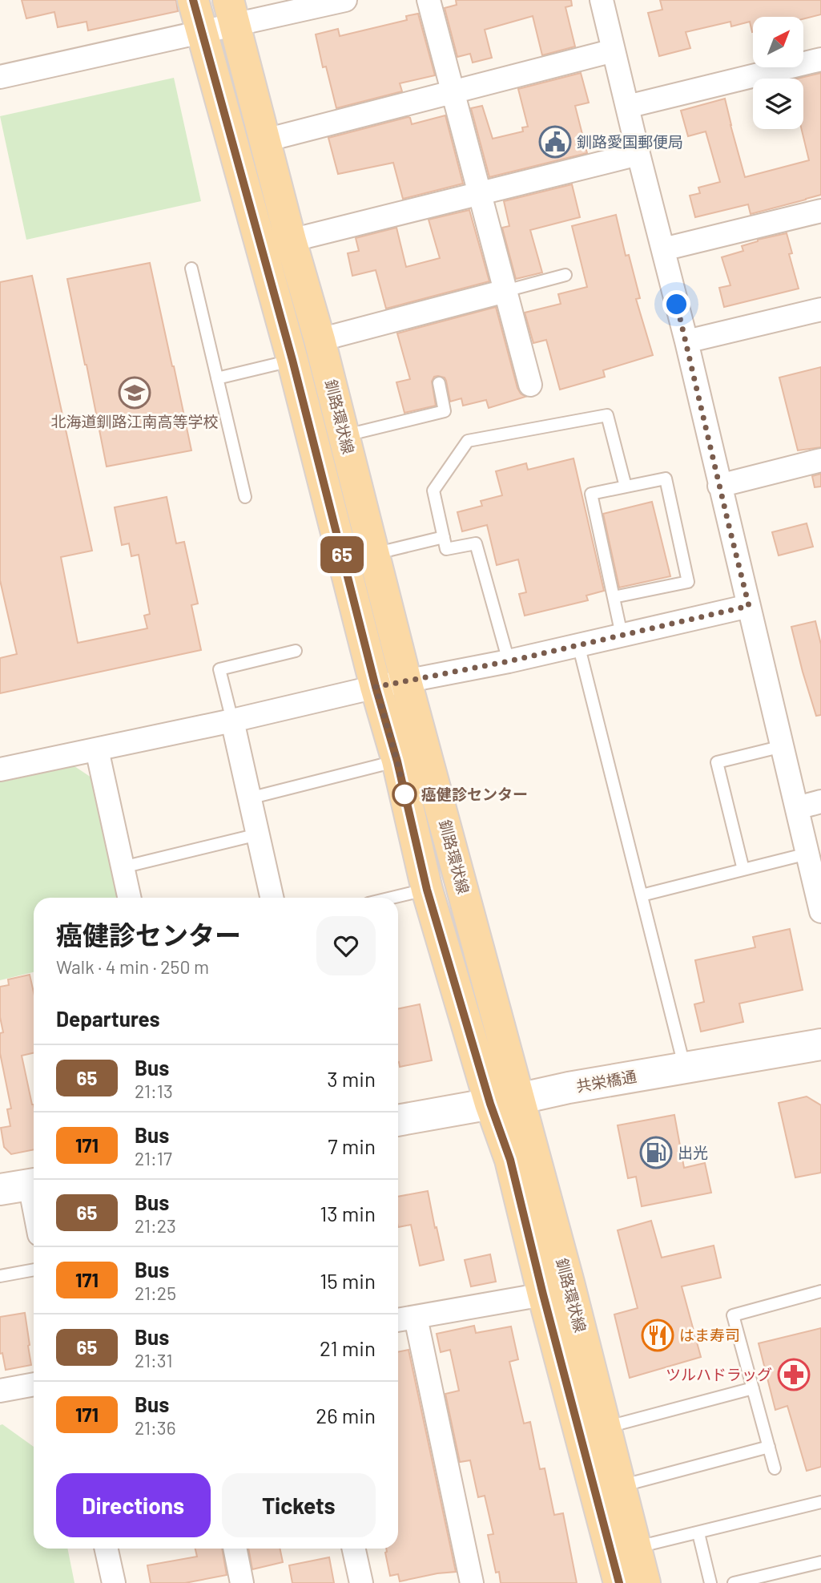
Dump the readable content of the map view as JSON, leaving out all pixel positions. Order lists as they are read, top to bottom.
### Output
{
  "streets": {
    "main road": ["釧路環状線"],
    "street": ["共栄橋通"]
  },
  "crossings": [
    ["釧路環状線", "共栄橋通"]
  ],
  "places": {
    "public building": ["釧路愛国郵便局"],
    "school or university": ["北海道釧路江南高等学校"],
    "other": ["癌健診センター"],
    "fuel station": ["出光"],
    "restaurant": ["はま寿司"],
    "pharmacy": ["ツルハドラッグ"]
  },
  "lines": ["bus line 65"],
  "north": "top right",
  "page": {
    "on_map": "65",
    "heading": [
      ["癌健診センター", "Walk · 4 min · 250 m"],
      "Departures"
    ],
    "list": [
      {
        "mark": "65",
        "name": "Bus",
        "note": "21:13",
        "value": "3 min"
      },
      {
        "mark": "171",
        "name": "Bus",
        "note": "21:17",
        "value": "7 min"
      },
      {
        "mark": "65",
        "name": "Bus",
        "note": "21:23",
        "value": "13 min"
      },
      {
        "mark": "171",
        "name": "Bus",
        "note": "21:25",
        "value": "15 min"
      },
      {
        "mark": "65",
        "name": "Bus",
        "note": "21:31",
        "value": "21 min"
      },
      {
        "mark": "171",
        "name": "Bus",
        "note": "21:36",
        "value": "26 min"
      }
    ],
    "buttons": ["Directions", "Tickets"]
  }
}
